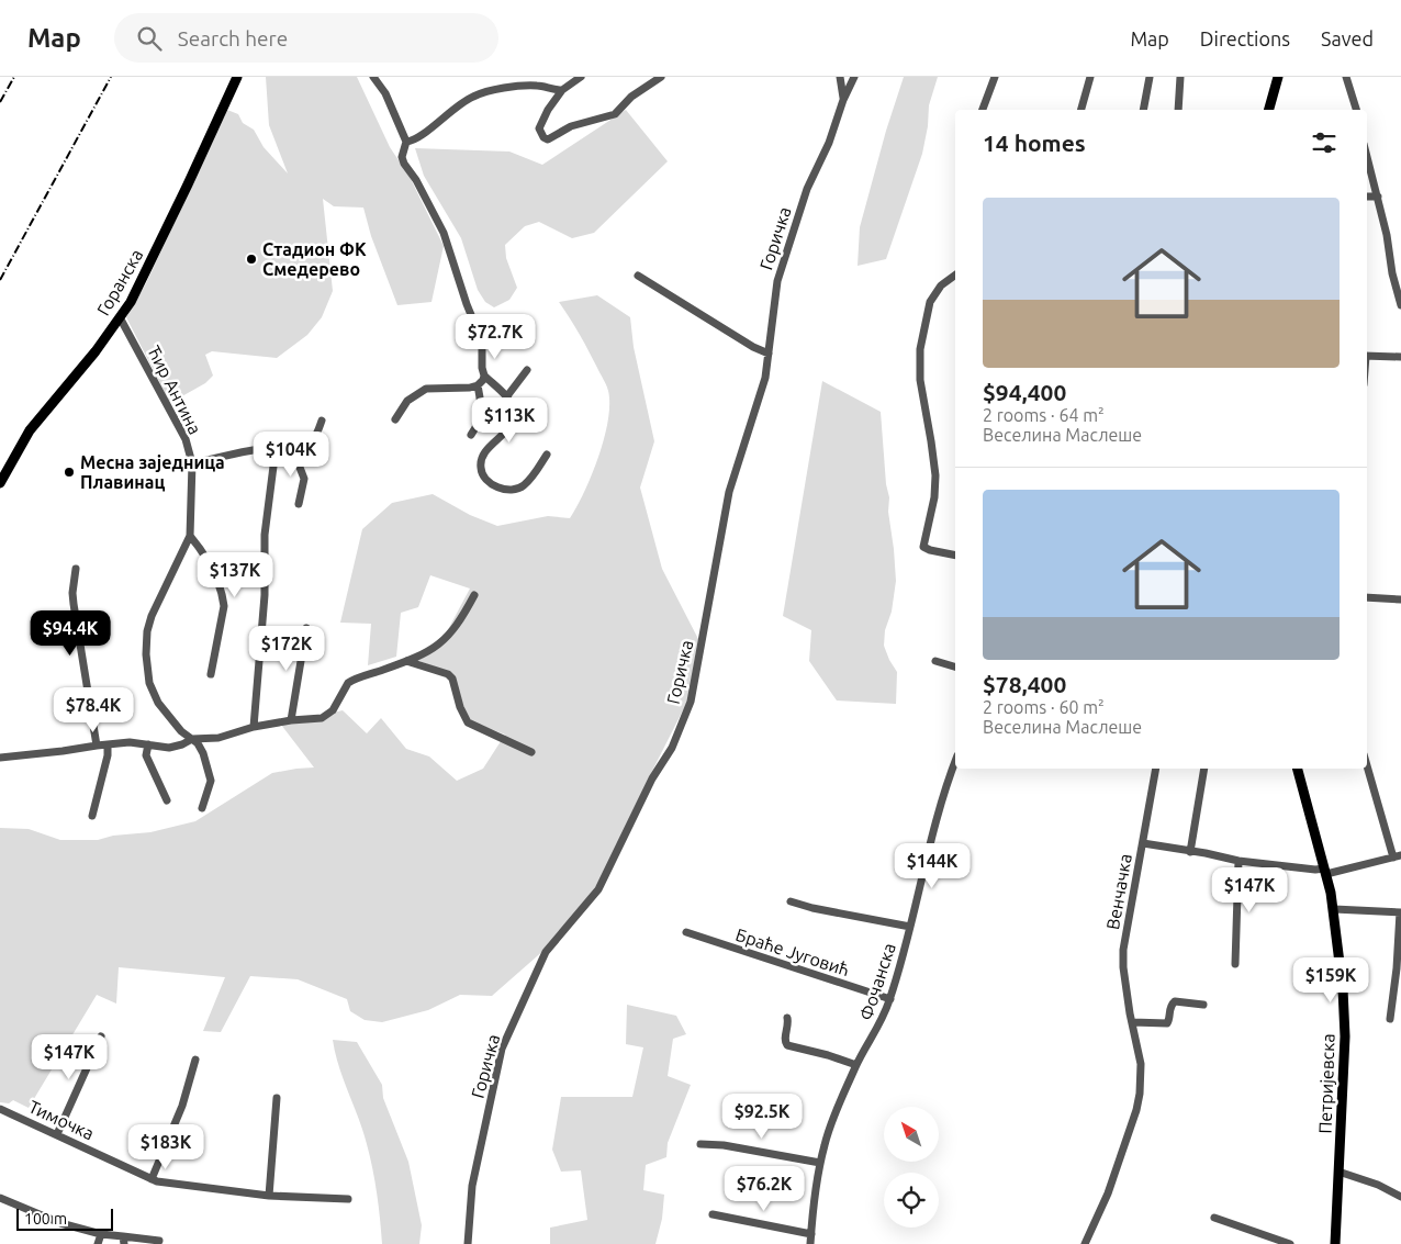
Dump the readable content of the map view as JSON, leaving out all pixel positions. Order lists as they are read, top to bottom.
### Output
{
  "streets": {
    "main road": ["Горанска", "Петријевска"],
    "street": [
      "Горичка",
      "Ћир Антина",
      "Венчачка",
      "Браће Југовић",
      "Фочанска",
      "Тимочка"
    ]
  },
  "crossings": [
    ["Горанска", "Ћир Антина"],
    ["Браће Југовић", "Фочанска"]
  ],
  "places": ["Стадион ФК Смедерево", "Месна заједница Плавинац"],
  "scale_bar": "100 m",
  "north": "top left",
  "page": {
    "header": "Map",
    "search": "Search here",
    "nav": ["Map", "Directions", "Saved"],
    "heading": "14 homes",
    "list": [
      {
        "name": "$94,400",
        "note": "2 rooms · 64 m² · Веселина Маслеше"
      },
      {
        "name": "$78,400",
        "note": "2 rooms · 60 m² · Веселина Маслеше"
      }
    ],
    "price": [
      "$72.7K",
      "$113K",
      "$104K",
      "$137K",
      "$94.4K",
      "$172K",
      "$78.4K",
      "$144K",
      "$147K",
      "$159K",
      "$147K",
      "$92.5K",
      "$183K",
      "$76.2K"
    ],
    "scale": "100 m"
  }
}
